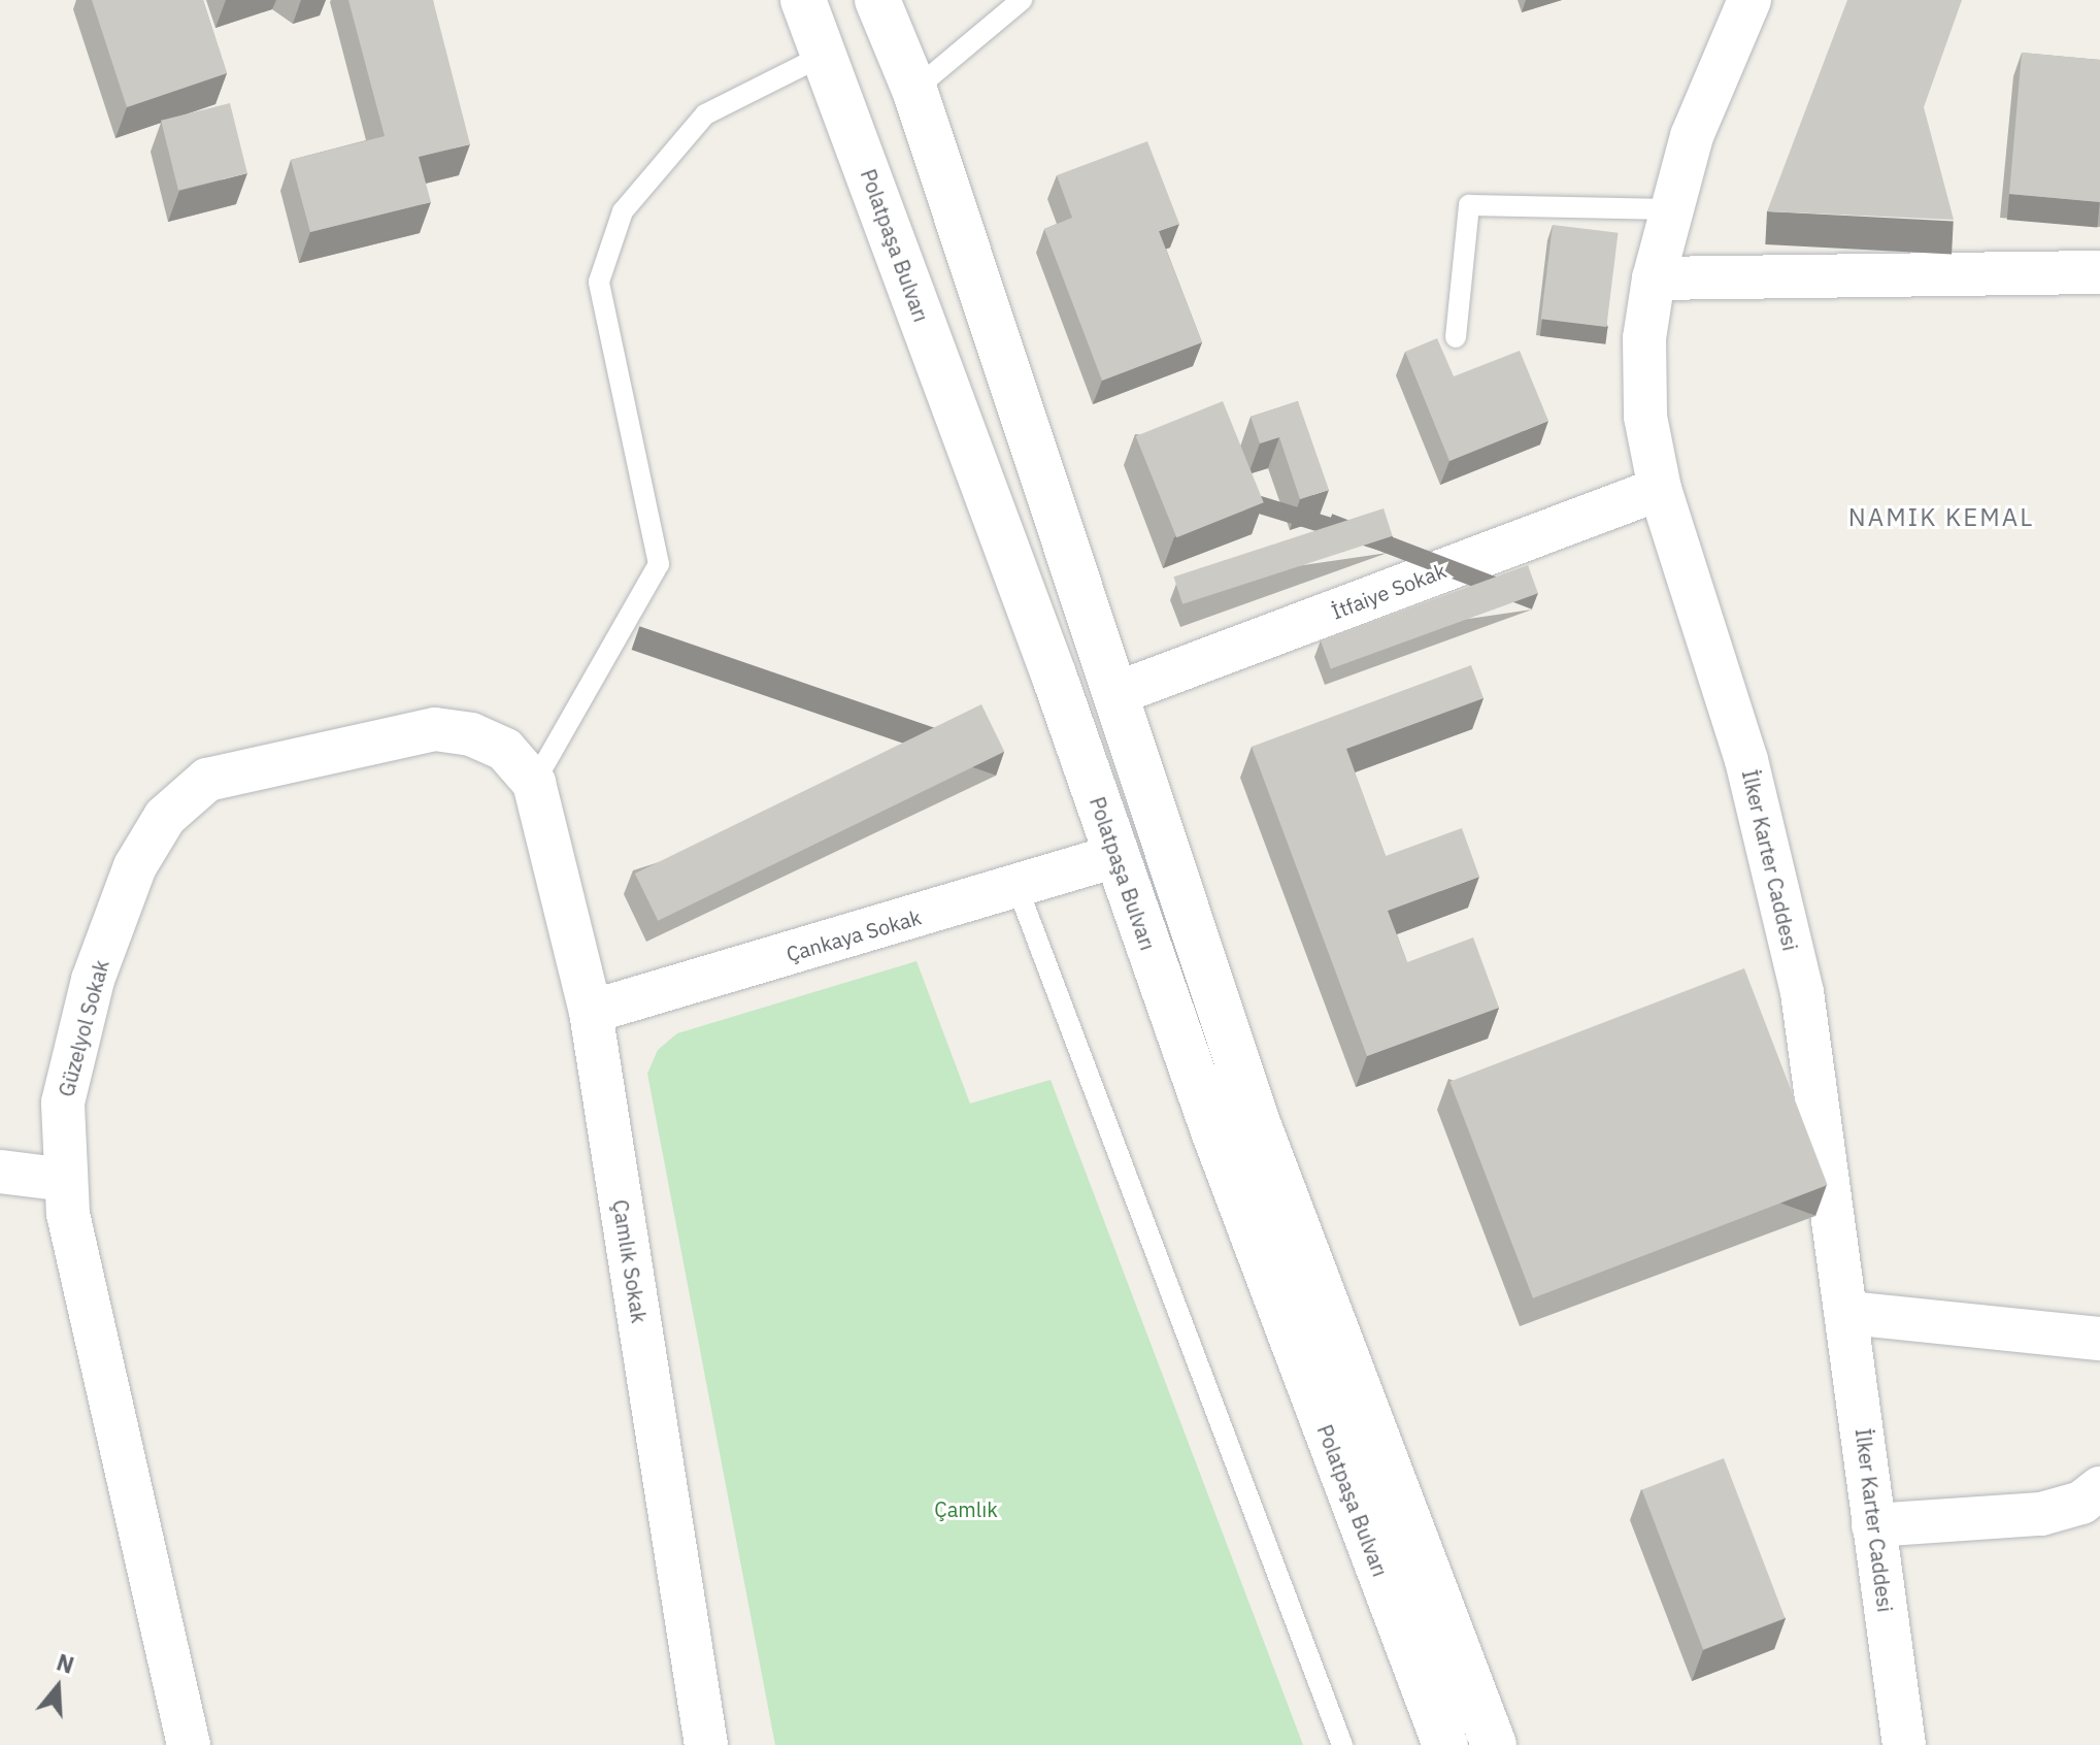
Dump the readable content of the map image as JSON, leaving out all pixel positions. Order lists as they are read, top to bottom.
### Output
{
  "streets": {
    "main road": ["Polatpaşa Bulvarı"],
    "street": [
      "İtfaiye Sokak",
      "İlker Karter Caddesi",
      "Çankaya Sokak",
      "Güzelyol Sokak",
      "Çamlık Sokak"
    ]
  },
  "crossings": [
    ["Polatpaşa Bulvarı", "Çankaya Sokak"],
    ["İtfaiye Sokak", "İlker Karter Caddesi"],
    ["Çankaya Sokak", "Çamlık Sokak"],
    ["Güzelyol Sokak", "Çamlık Sokak"]
  ],
  "districts": ["NAMIK KEMAL"],
  "parks": ["Çamlık"],
  "north": "top"
}
